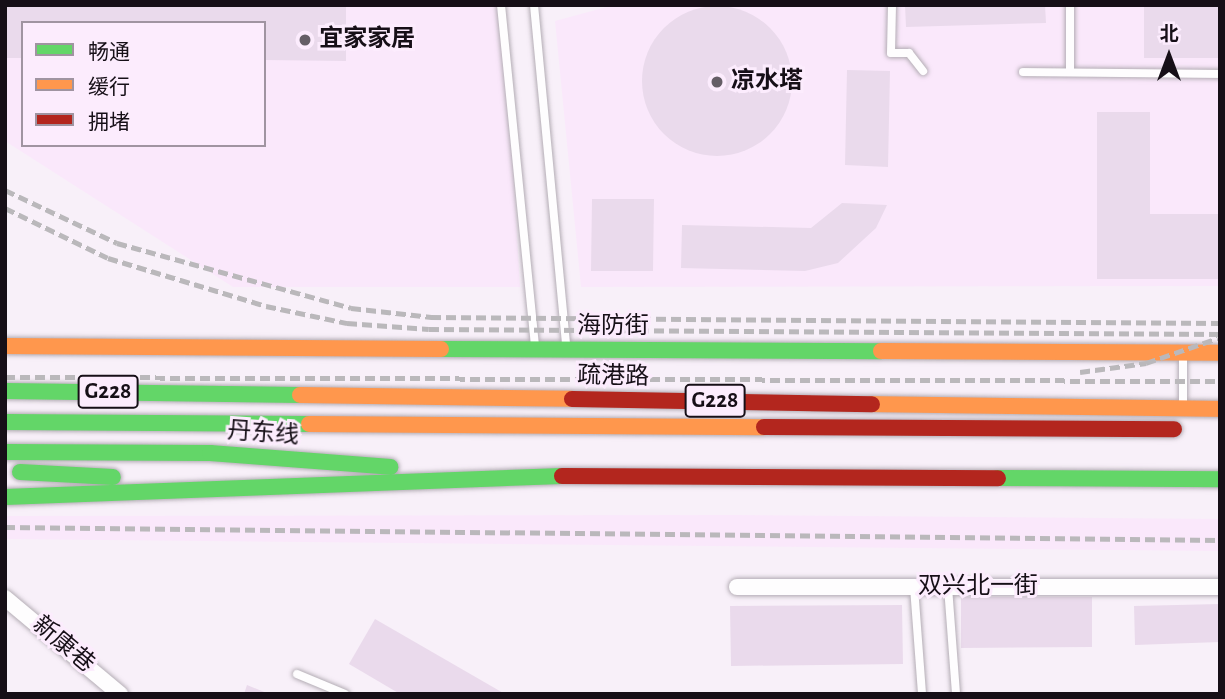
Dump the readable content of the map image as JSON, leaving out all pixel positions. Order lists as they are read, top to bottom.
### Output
{
  "streets": {
    "main road": [
      "海防街",
      "疏港路",
      "G228",
      "丹东线"
    ],
    "street": ["双兴北一街", "新康巷"]
  },
  "places": ["宜家家居", "凉水塔"],
  "legend": ["畅通", "缓行", "拥堵"],
  "north": "top"
}
